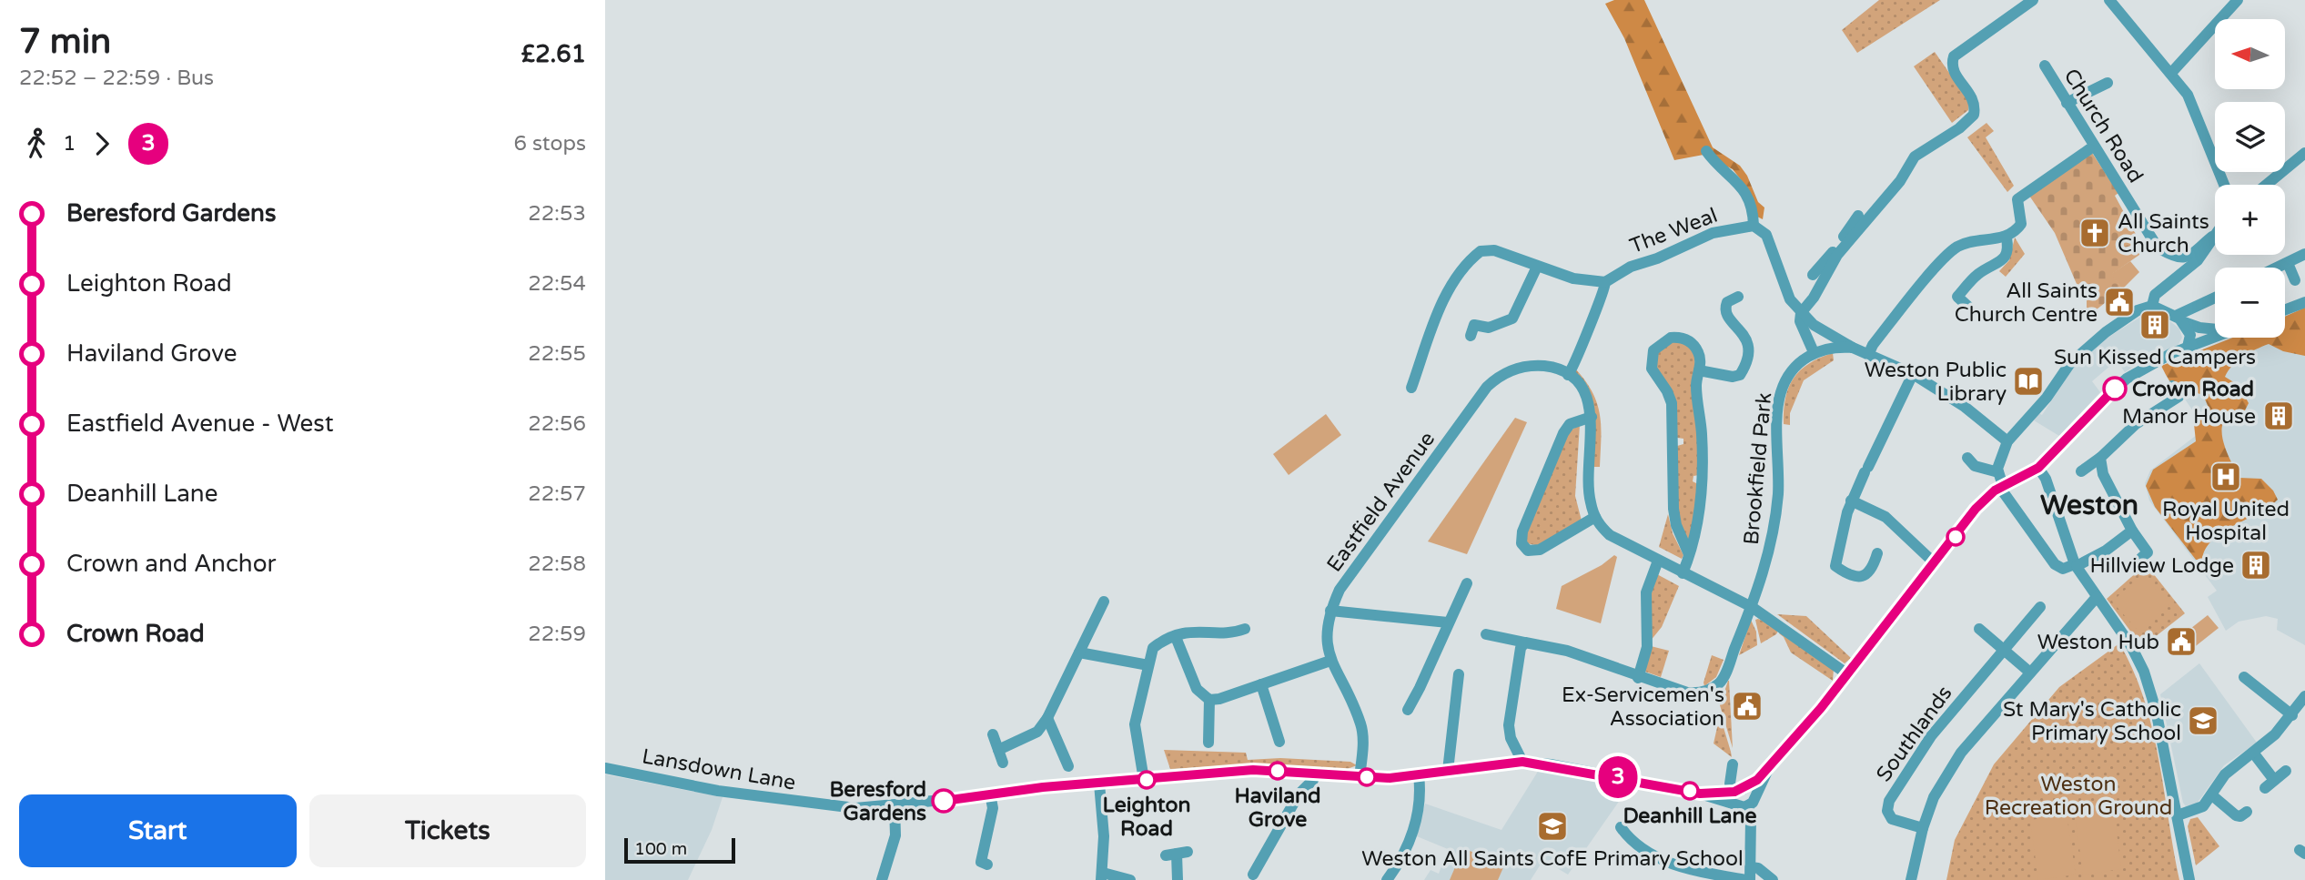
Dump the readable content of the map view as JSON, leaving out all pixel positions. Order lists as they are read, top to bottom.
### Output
{
  "streets": {
    "street": [
      "Church Road",
      "The Weal",
      "Brookfield Park",
      "Eastfield Avenue",
      "Southlands",
      "Lansdown Lane"
    ]
  },
  "crossings": [
    ["Eastfield Avenue", "Lansdown Lane"]
  ],
  "districts": ["Weston"],
  "parks": ["Weston Recreation Ground"],
  "places": {
    "church": ["All Saints Church"],
    "public building": ["All Saints Church Centre", "Weston Hub", "Ex-Servicemen's Association"],
    "building": ["Sun Kissed Campers", "Manor House", "Hillview Lodge"],
    "library": ["Weston Public Library"],
    "other": [
      "Crown Road",
      "Haviland Grove",
      "Leighton Road",
      "Deanhill Lane",
      "Beresford Gardens"
    ],
    "hospital": ["Royal United Hospital"],
    "school or university": ["St Mary's Catholic Primary School", "Weston All Saints CofE Primary School"]
  },
  "lines": ["bus line 3"],
  "scale_bar": "100 m",
  "north": "left",
  "page": {
    "heading": ["7 min", "22:52 – 22:59 · Bus", "£2.61"],
    "on_map": "3",
    "map_buttons": ["+", "−"],
    "legs": ["1", "3", "6 stops"],
    "list": [
      {
        "name": "Beresford Gardens",
        "value": "22:53"
      },
      {
        "name": "Leighton Road",
        "value": "22:54"
      },
      {
        "name": "Haviland Grove",
        "value": "22:55"
      },
      {
        "name": "Eastfield Avenue - West",
        "value": "22:56"
      },
      {
        "name": "Deanhill Lane",
        "value": "22:57"
      },
      {
        "name": "Crown and Anchor",
        "value": "22:58"
      },
      {
        "name": "Crown Road",
        "value": "22:59"
      }
    ],
    "buttons": ["Start", "Tickets"],
    "scale": "100 m"
  }
}
